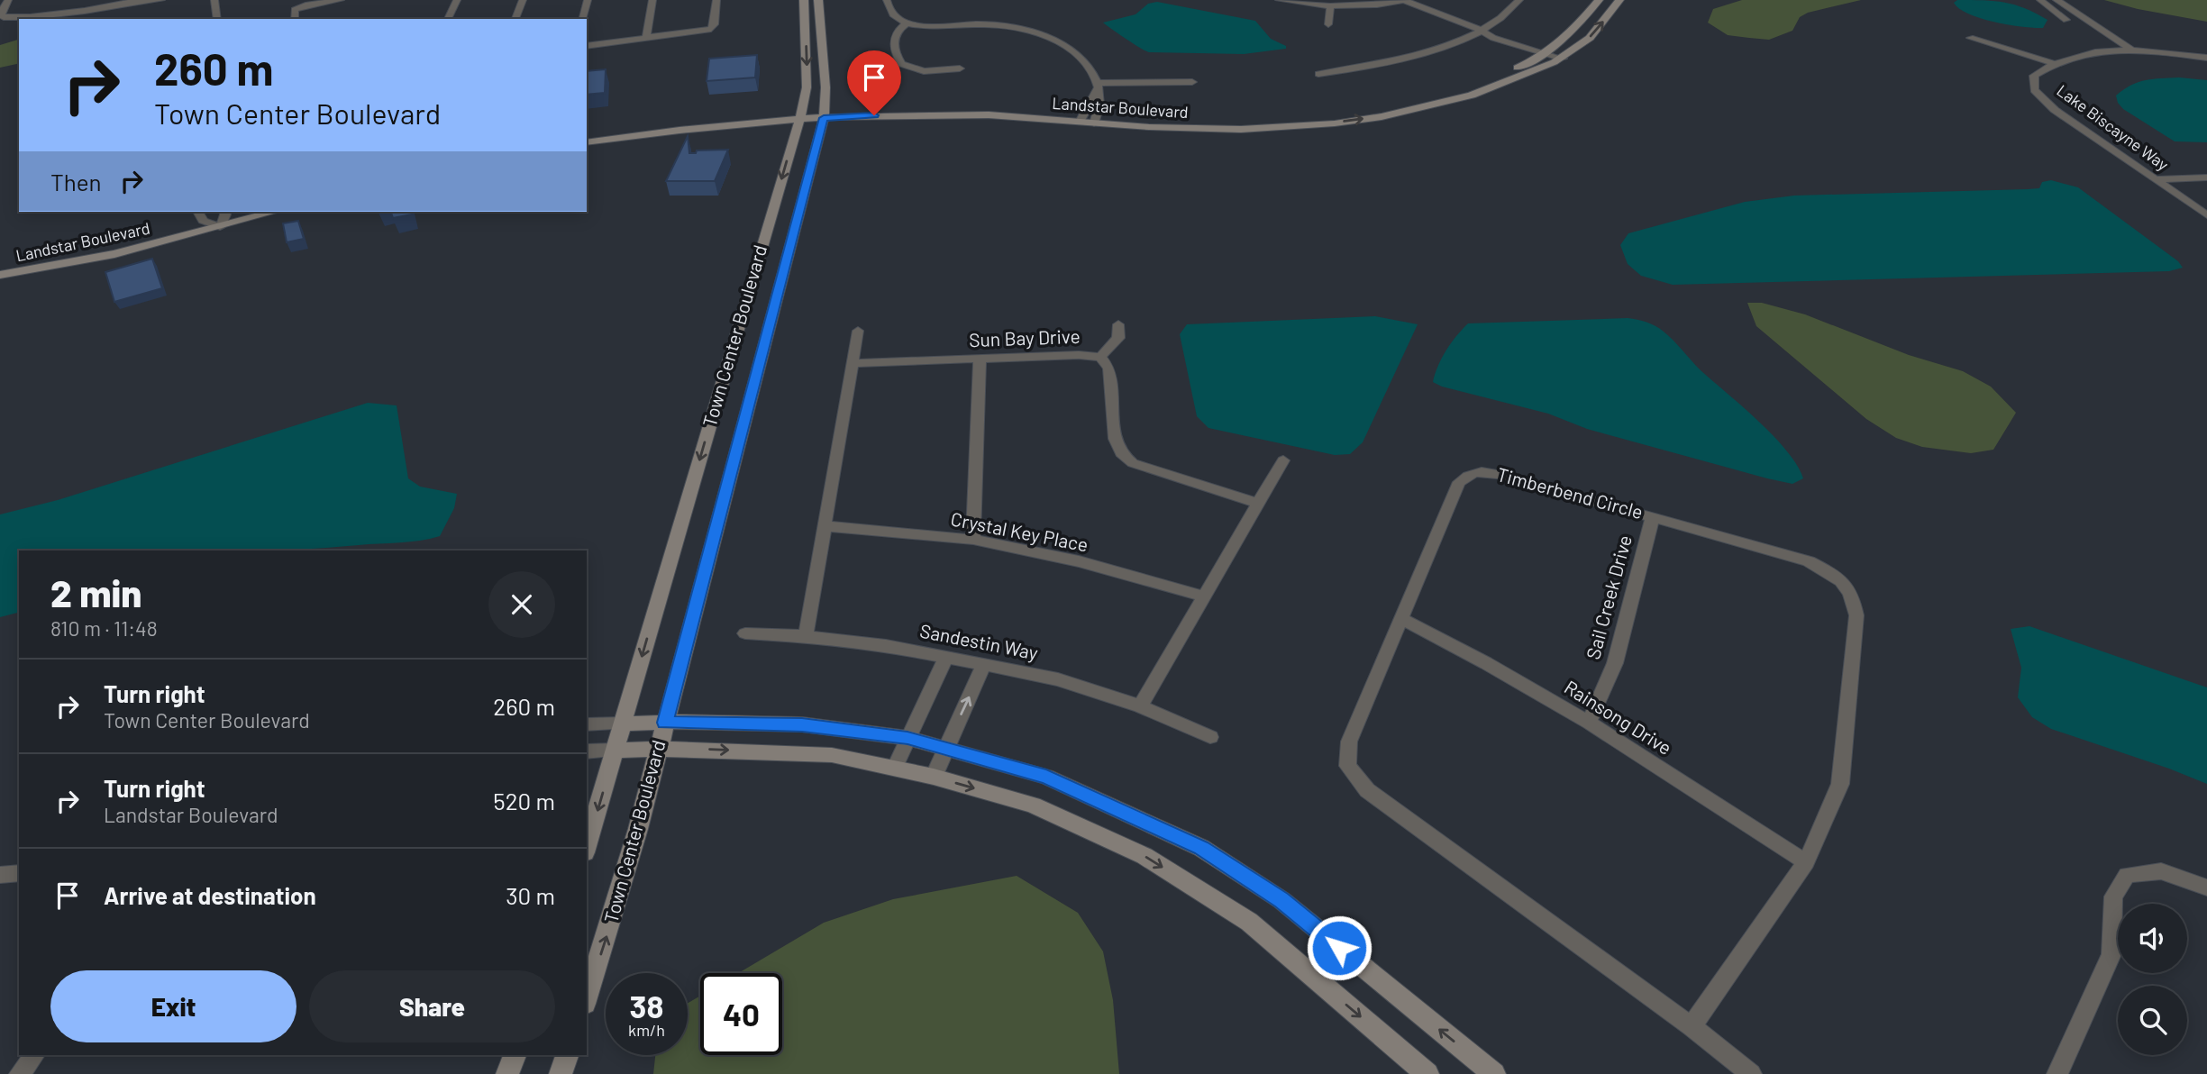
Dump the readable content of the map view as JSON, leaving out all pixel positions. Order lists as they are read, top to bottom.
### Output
{
  "streets": {
    "main road": ["Landstar Boulevard", "Town Center Boulevard"],
    "street": [
      "Lake Biscayne Way",
      "Sun Bay Drive",
      "Timberbend Circle",
      "Crystal Key Place",
      "Sail Creek Drive",
      "Sandestin Way",
      "Rainsong Drive"
    ]
  },
  "crossings": [
    ["Landstar Boulevard", "Town Center Boulevard"],
    ["Timberbend Circle", "Sail Creek Drive"],
    ["Timberbend Circle", "Rainsong Drive"],
    ["Sail Creek Drive", "Rainsong Drive"]
  ],
  "page": {
    "turn": ["260 m", "Town Center Boulevard"],
    "then": "Then",
    "heading": ["2 min", "810 m · 11:48"],
    "list": [
      {
        "name": "Turn right",
        "note": "Town Center Boulevard",
        "value": "260 m"
      },
      {
        "name": "Turn right",
        "note": "Landstar Boulevard",
        "value": "520 m"
      },
      {
        "name": "Arrive at destination",
        "value": "30 m"
      }
    ],
    "buttons": ["Exit", "Share"],
    "speed": "38 km/h",
    "limit": "40"
  }
}
